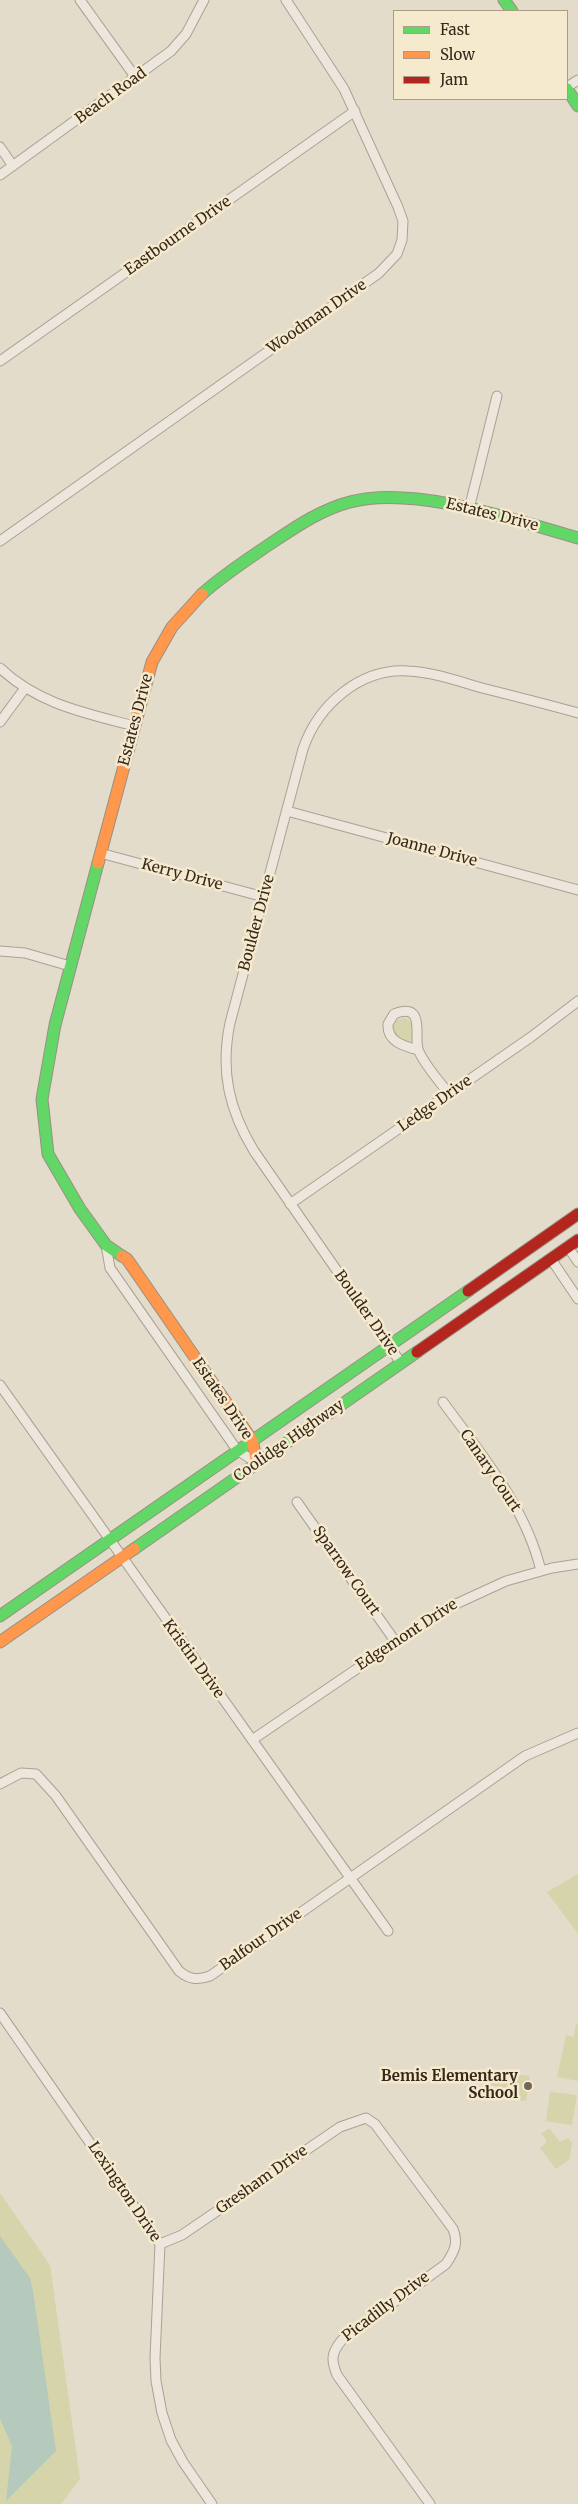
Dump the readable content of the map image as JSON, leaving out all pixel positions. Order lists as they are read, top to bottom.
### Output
{
  "streets": {
    "main road": ["Estates Drive", "Coolidge Highway"],
    "street": [
      "Beach Road",
      "Eastbourne Drive",
      "Woodman Drive",
      "Joanne Drive",
      "Kerry Drive",
      "Boulder Drive",
      "Ledge Drive",
      "Canary Court",
      "Sparrow Court",
      "Edgemont Drive",
      "Kristin Drive",
      "Balfour Drive",
      "Gresham Drive",
      "Lexington Drive",
      "Picadilly Drive"
    ]
  },
  "crossings": [
    ["Eastbourne Drive", "Woodman Drive"],
    ["Estates Drive", "Kerry Drive"],
    ["Estates Drive", "Coolidge Highway"],
    ["Joanne Drive", "Boulder Drive"],
    ["Kerry Drive", "Boulder Drive"],
    ["Boulder Drive", "Ledge Drive"],
    ["Boulder Drive", "Coolidge Highway"],
    ["Coolidge Highway", "Kristin Drive"],
    ["Canary Court", "Edgemont Drive"],
    ["Sparrow Court", "Edgemont Drive"],
    ["Edgemont Drive", "Kristin Drive"],
    ["Kristin Drive", "Balfour Drive"],
    ["Gresham Drive", "Lexington Drive"],
    ["Gresham Drive", "Picadilly Drive"]
  ],
  "places": ["Bemis Elementary School"],
  "legend": ["Fast", "Slow", "Jam"]
}
